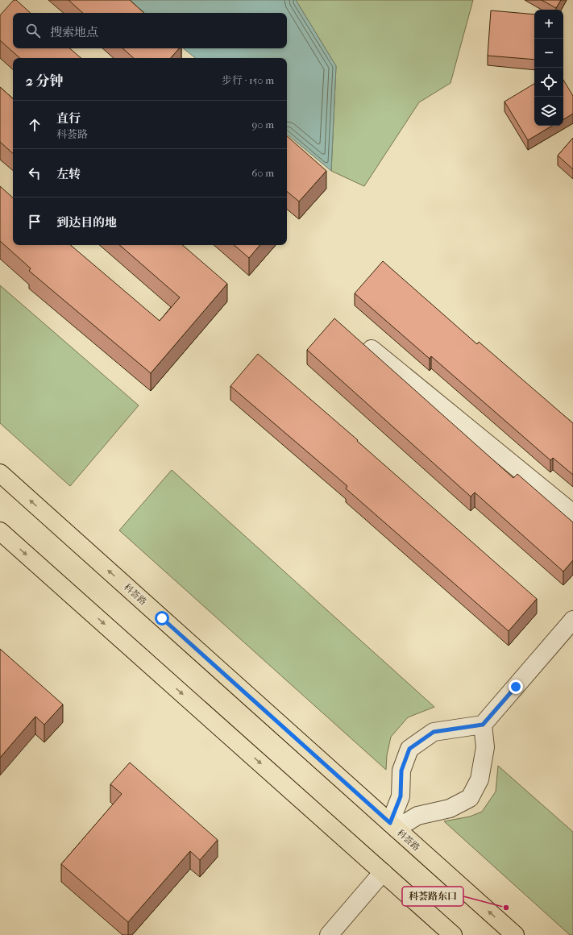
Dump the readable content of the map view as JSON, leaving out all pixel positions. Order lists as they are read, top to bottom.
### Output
{
  "streets": {
    "main road": ["科荟路"]
  },
  "places": ["科荟路东口"],
  "page": {
    "map_buttons": ["+", "−"],
    "search": "搜索地点",
    "heading": ["2 分钟", "步行 · 150 m"],
    "list": [
      ["直行", "科荟路", "90 m"],
      ["左转", "60 m"],
      "到达目的地"
    ]
  }
}
